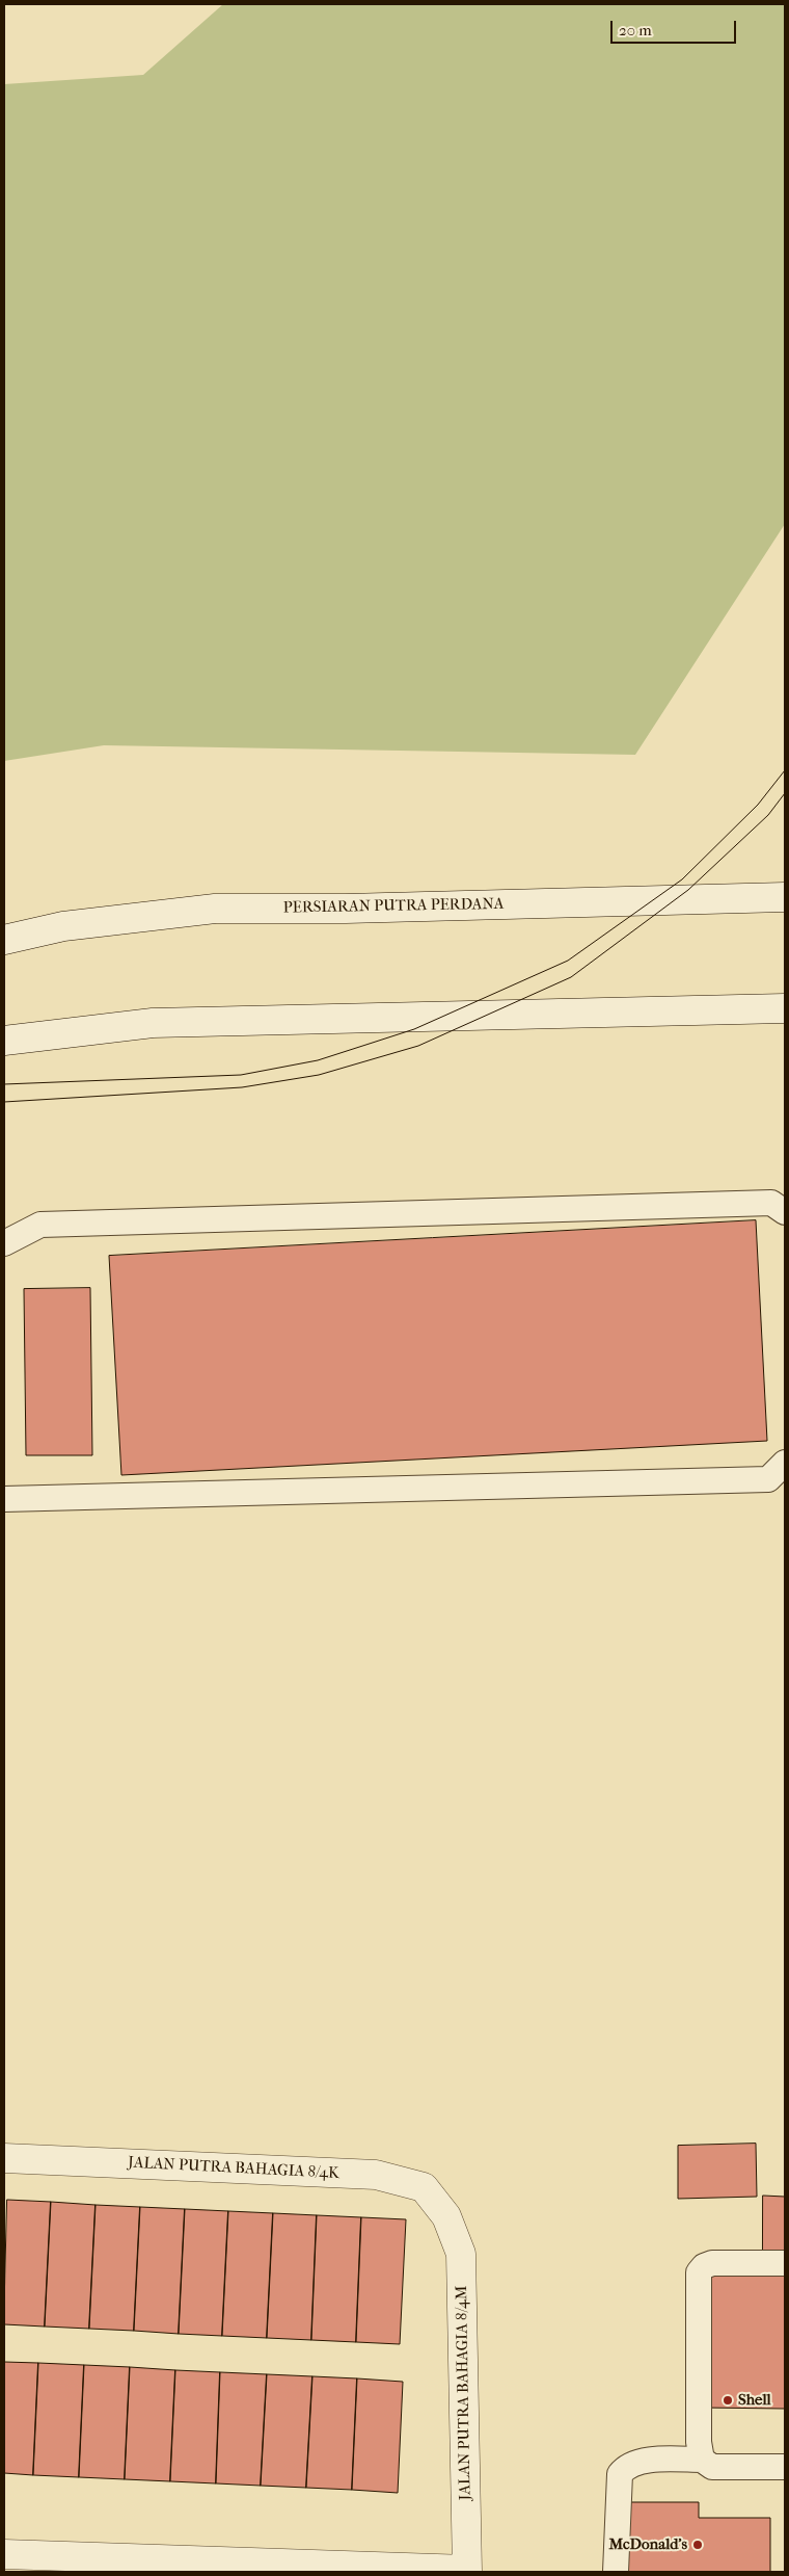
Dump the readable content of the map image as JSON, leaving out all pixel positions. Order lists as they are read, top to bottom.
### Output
{
  "streets": {
    "main road": ["PERSIARAN PUTRA PERDANA", "JALAN PUTRA BAHAGIA 8/4K", "JALAN PUTRA BAHAGIA 8/4M"]
  },
  "crossings": [
    ["JALAN PUTRA BAHAGIA 8/4K", "JALAN PUTRA BAHAGIA 8/4M"]
  ],
  "places": ["Shell", "McDonald's"],
  "scale_bar": "20 m"
}
